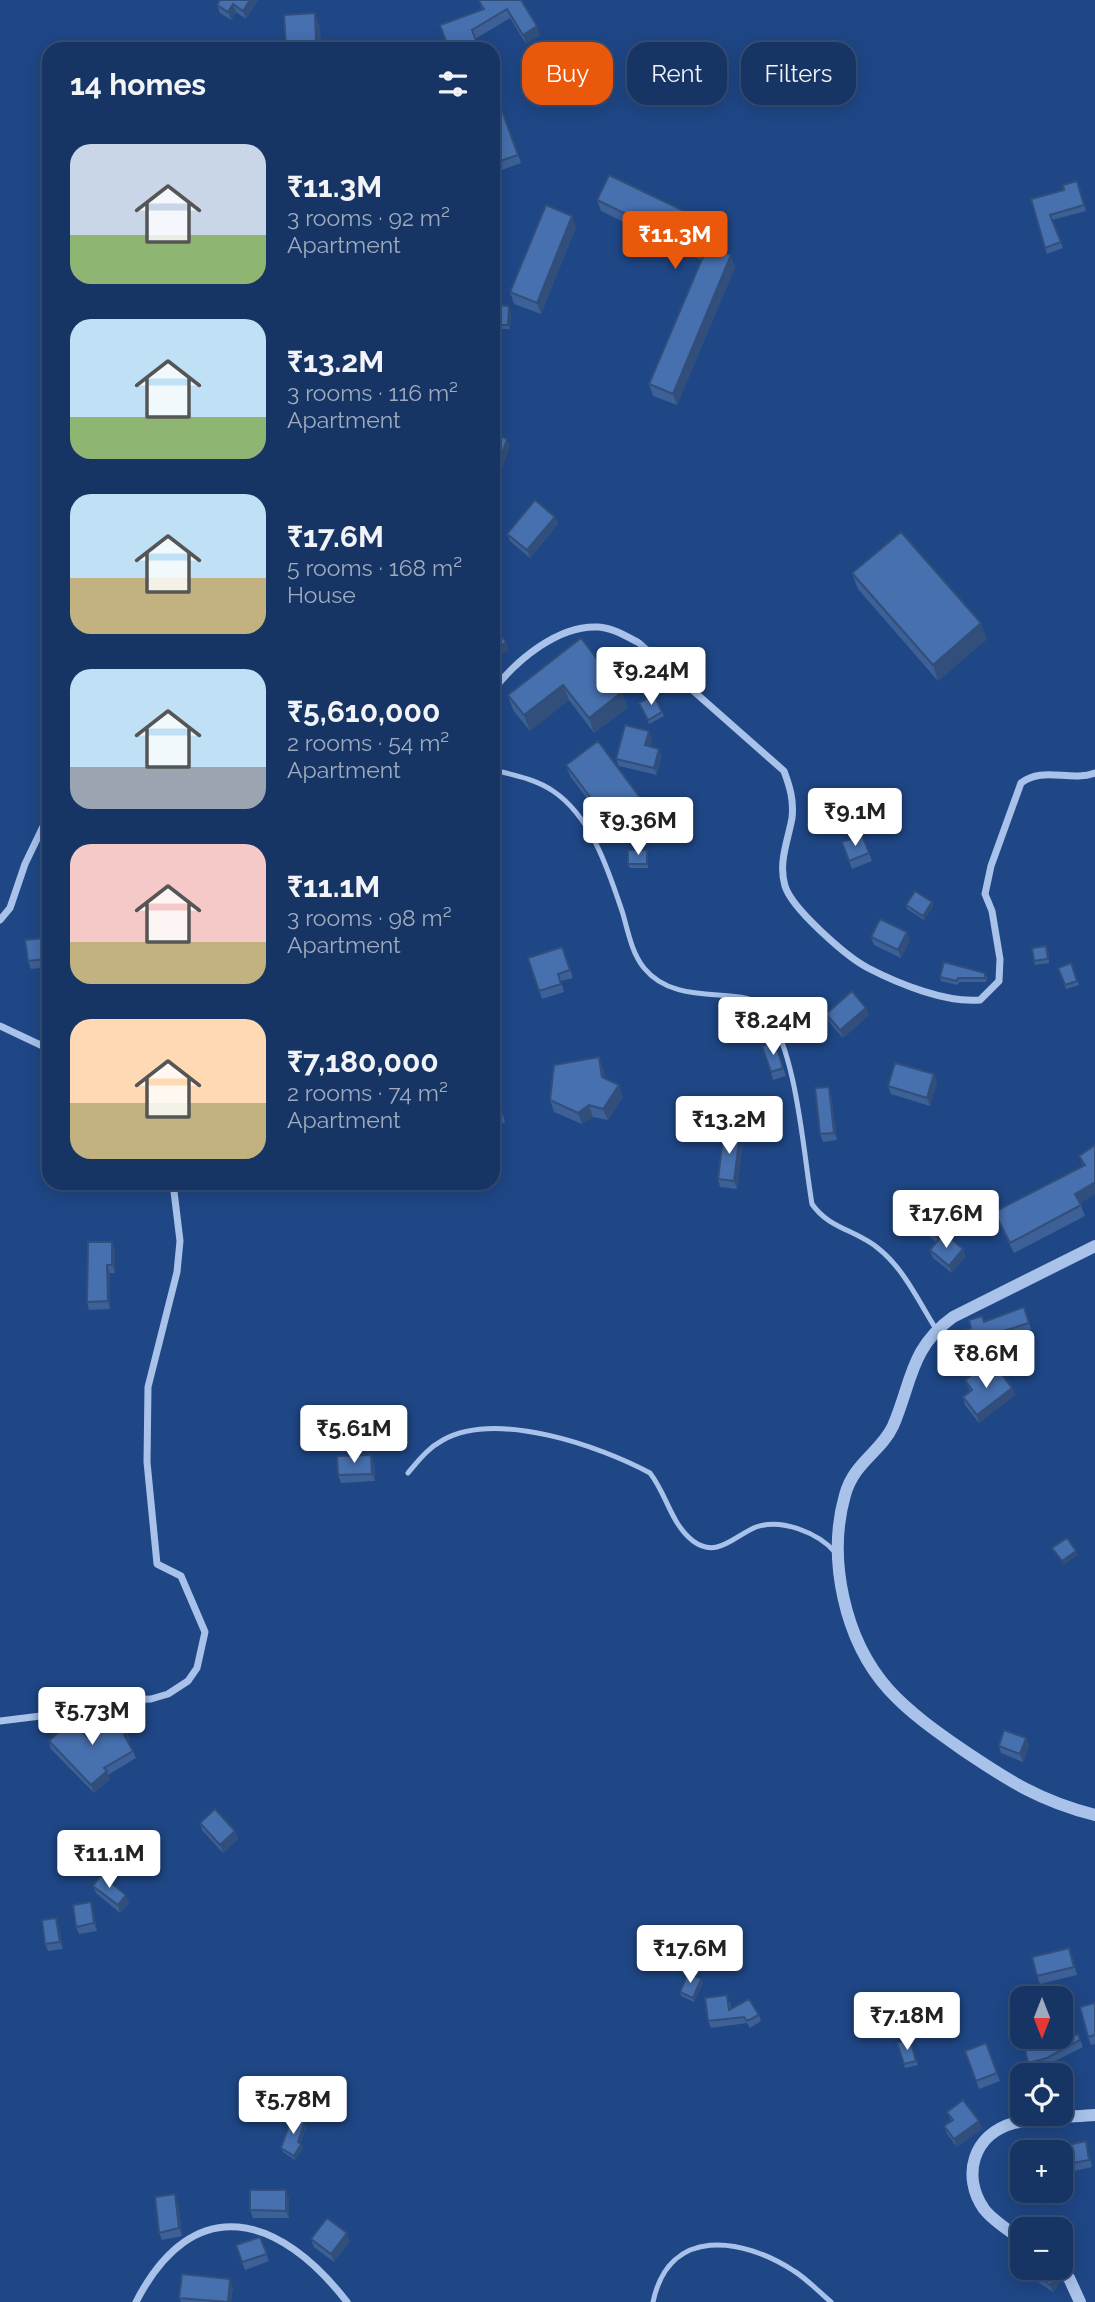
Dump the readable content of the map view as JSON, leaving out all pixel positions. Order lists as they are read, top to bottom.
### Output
{
  "north": "bottom",
  "page": {
    "chip": ["Buy", "Rent", "Filters"],
    "heading": "14 homes",
    "list": [
      {
        "name": "₹11.3M",
        "note": "3 rooms · 92 m² · Apartment"
      },
      {
        "name": "₹13.2M",
        "note": "3 rooms · 116 m² · Apartment"
      },
      {
        "name": "₹17.6M",
        "note": "5 rooms · 168 m² · House"
      },
      {
        "name": "₹5,610,000",
        "note": "2 rooms · 54 m² · Apartment"
      },
      {
        "name": "₹11.1M",
        "note": "3 rooms · 98 m² · Apartment"
      },
      {
        "name": "₹7,180,000",
        "note": "2 rooms · 74 m² · Apartment"
      }
    ],
    "price": [
      "₹11.3M",
      "₹9.24M",
      "₹9.1M",
      "₹9.36M",
      "₹8.24M",
      "₹13.2M",
      "₹17.6M",
      "₹8.6M",
      "₹5.61M",
      "₹5.73M",
      "₹11.1M",
      "₹17.6M",
      "₹7.18M",
      "₹5.78M"
    ],
    "map_buttons": ["+", "−"]
  }
}
